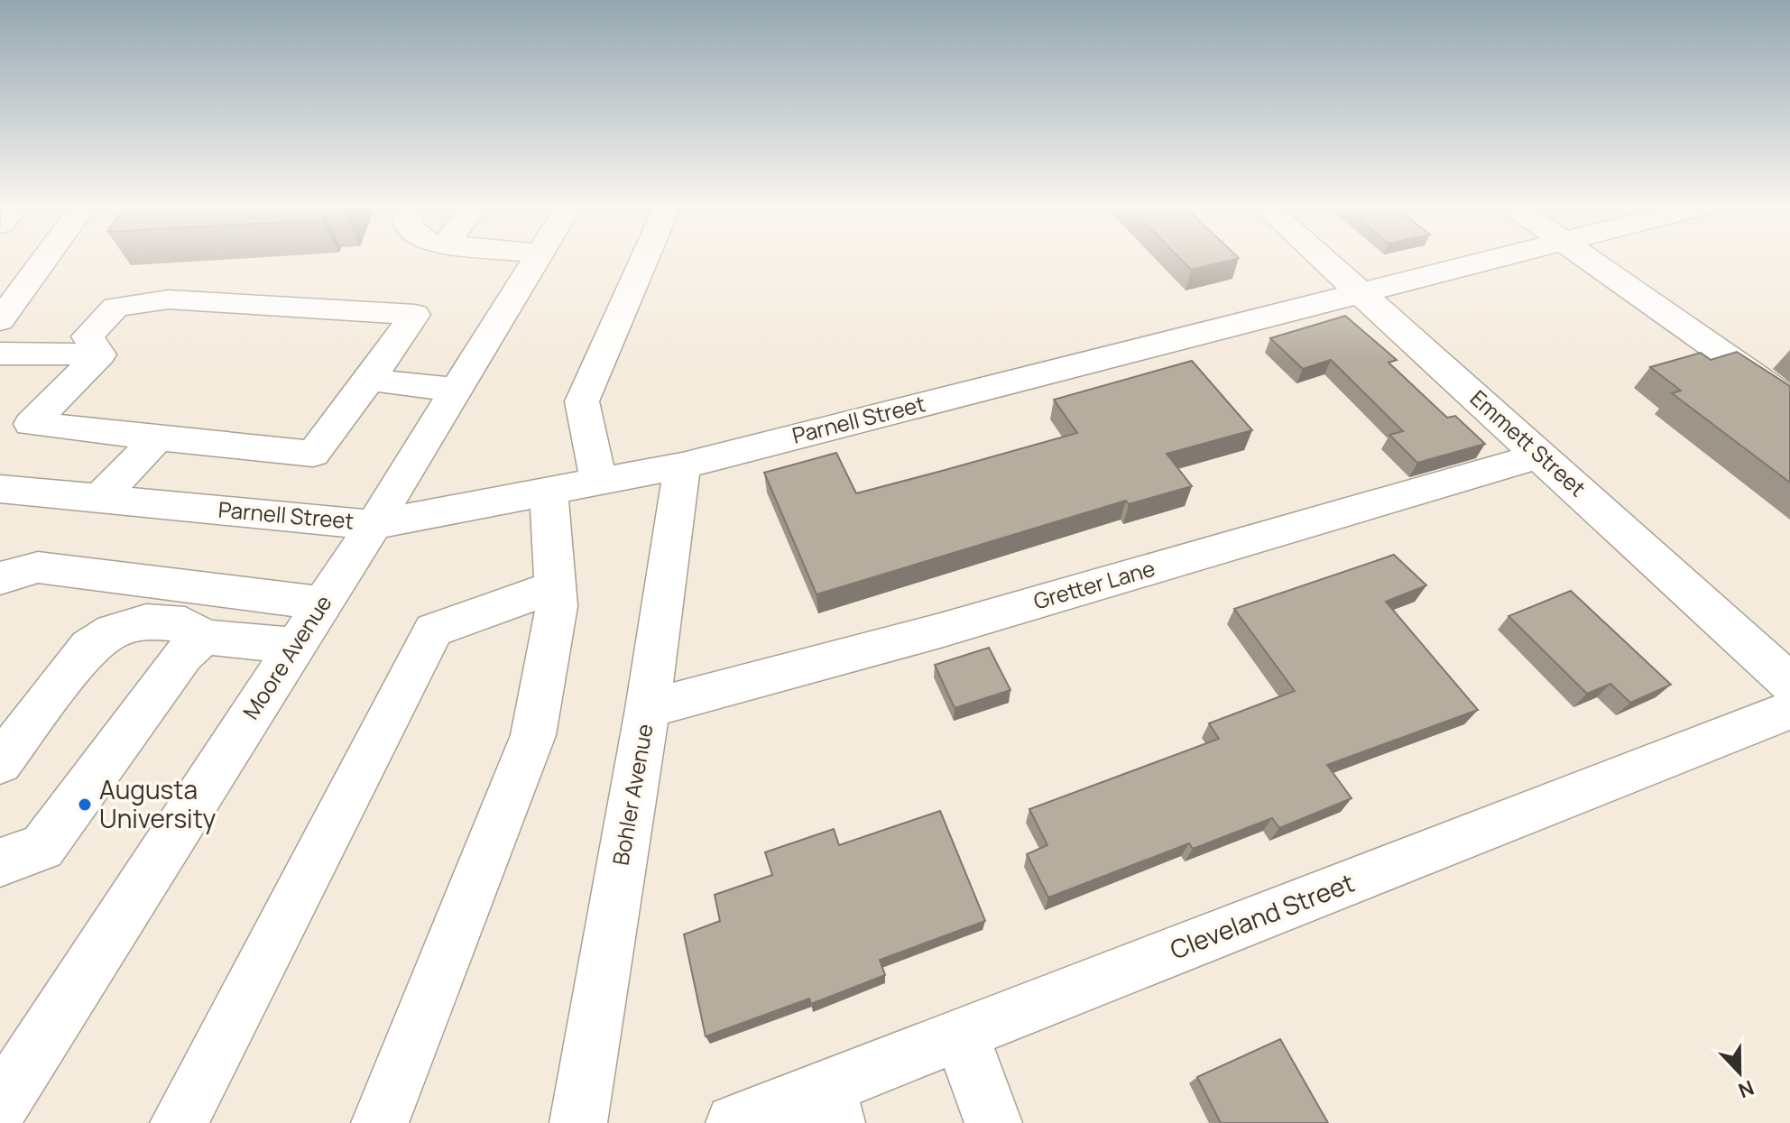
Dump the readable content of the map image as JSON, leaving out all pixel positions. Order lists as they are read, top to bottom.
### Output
{
  "streets": {
    "street": [
      "Parnell Street",
      "Emmett Street",
      "Gretter Lane",
      "Moore Avenue",
      "Bohler Avenue",
      "Cleveland Street"
    ]
  },
  "crossings": [
    ["Parnell Street", "Emmett Street"],
    ["Parnell Street", "Moore Avenue"],
    ["Parnell Street", "Bohler Avenue"],
    ["Emmett Street", "Gretter Lane"],
    ["Gretter Lane", "Bohler Avenue"]
  ],
  "places": ["Augusta University"],
  "north": "bottom"
}
